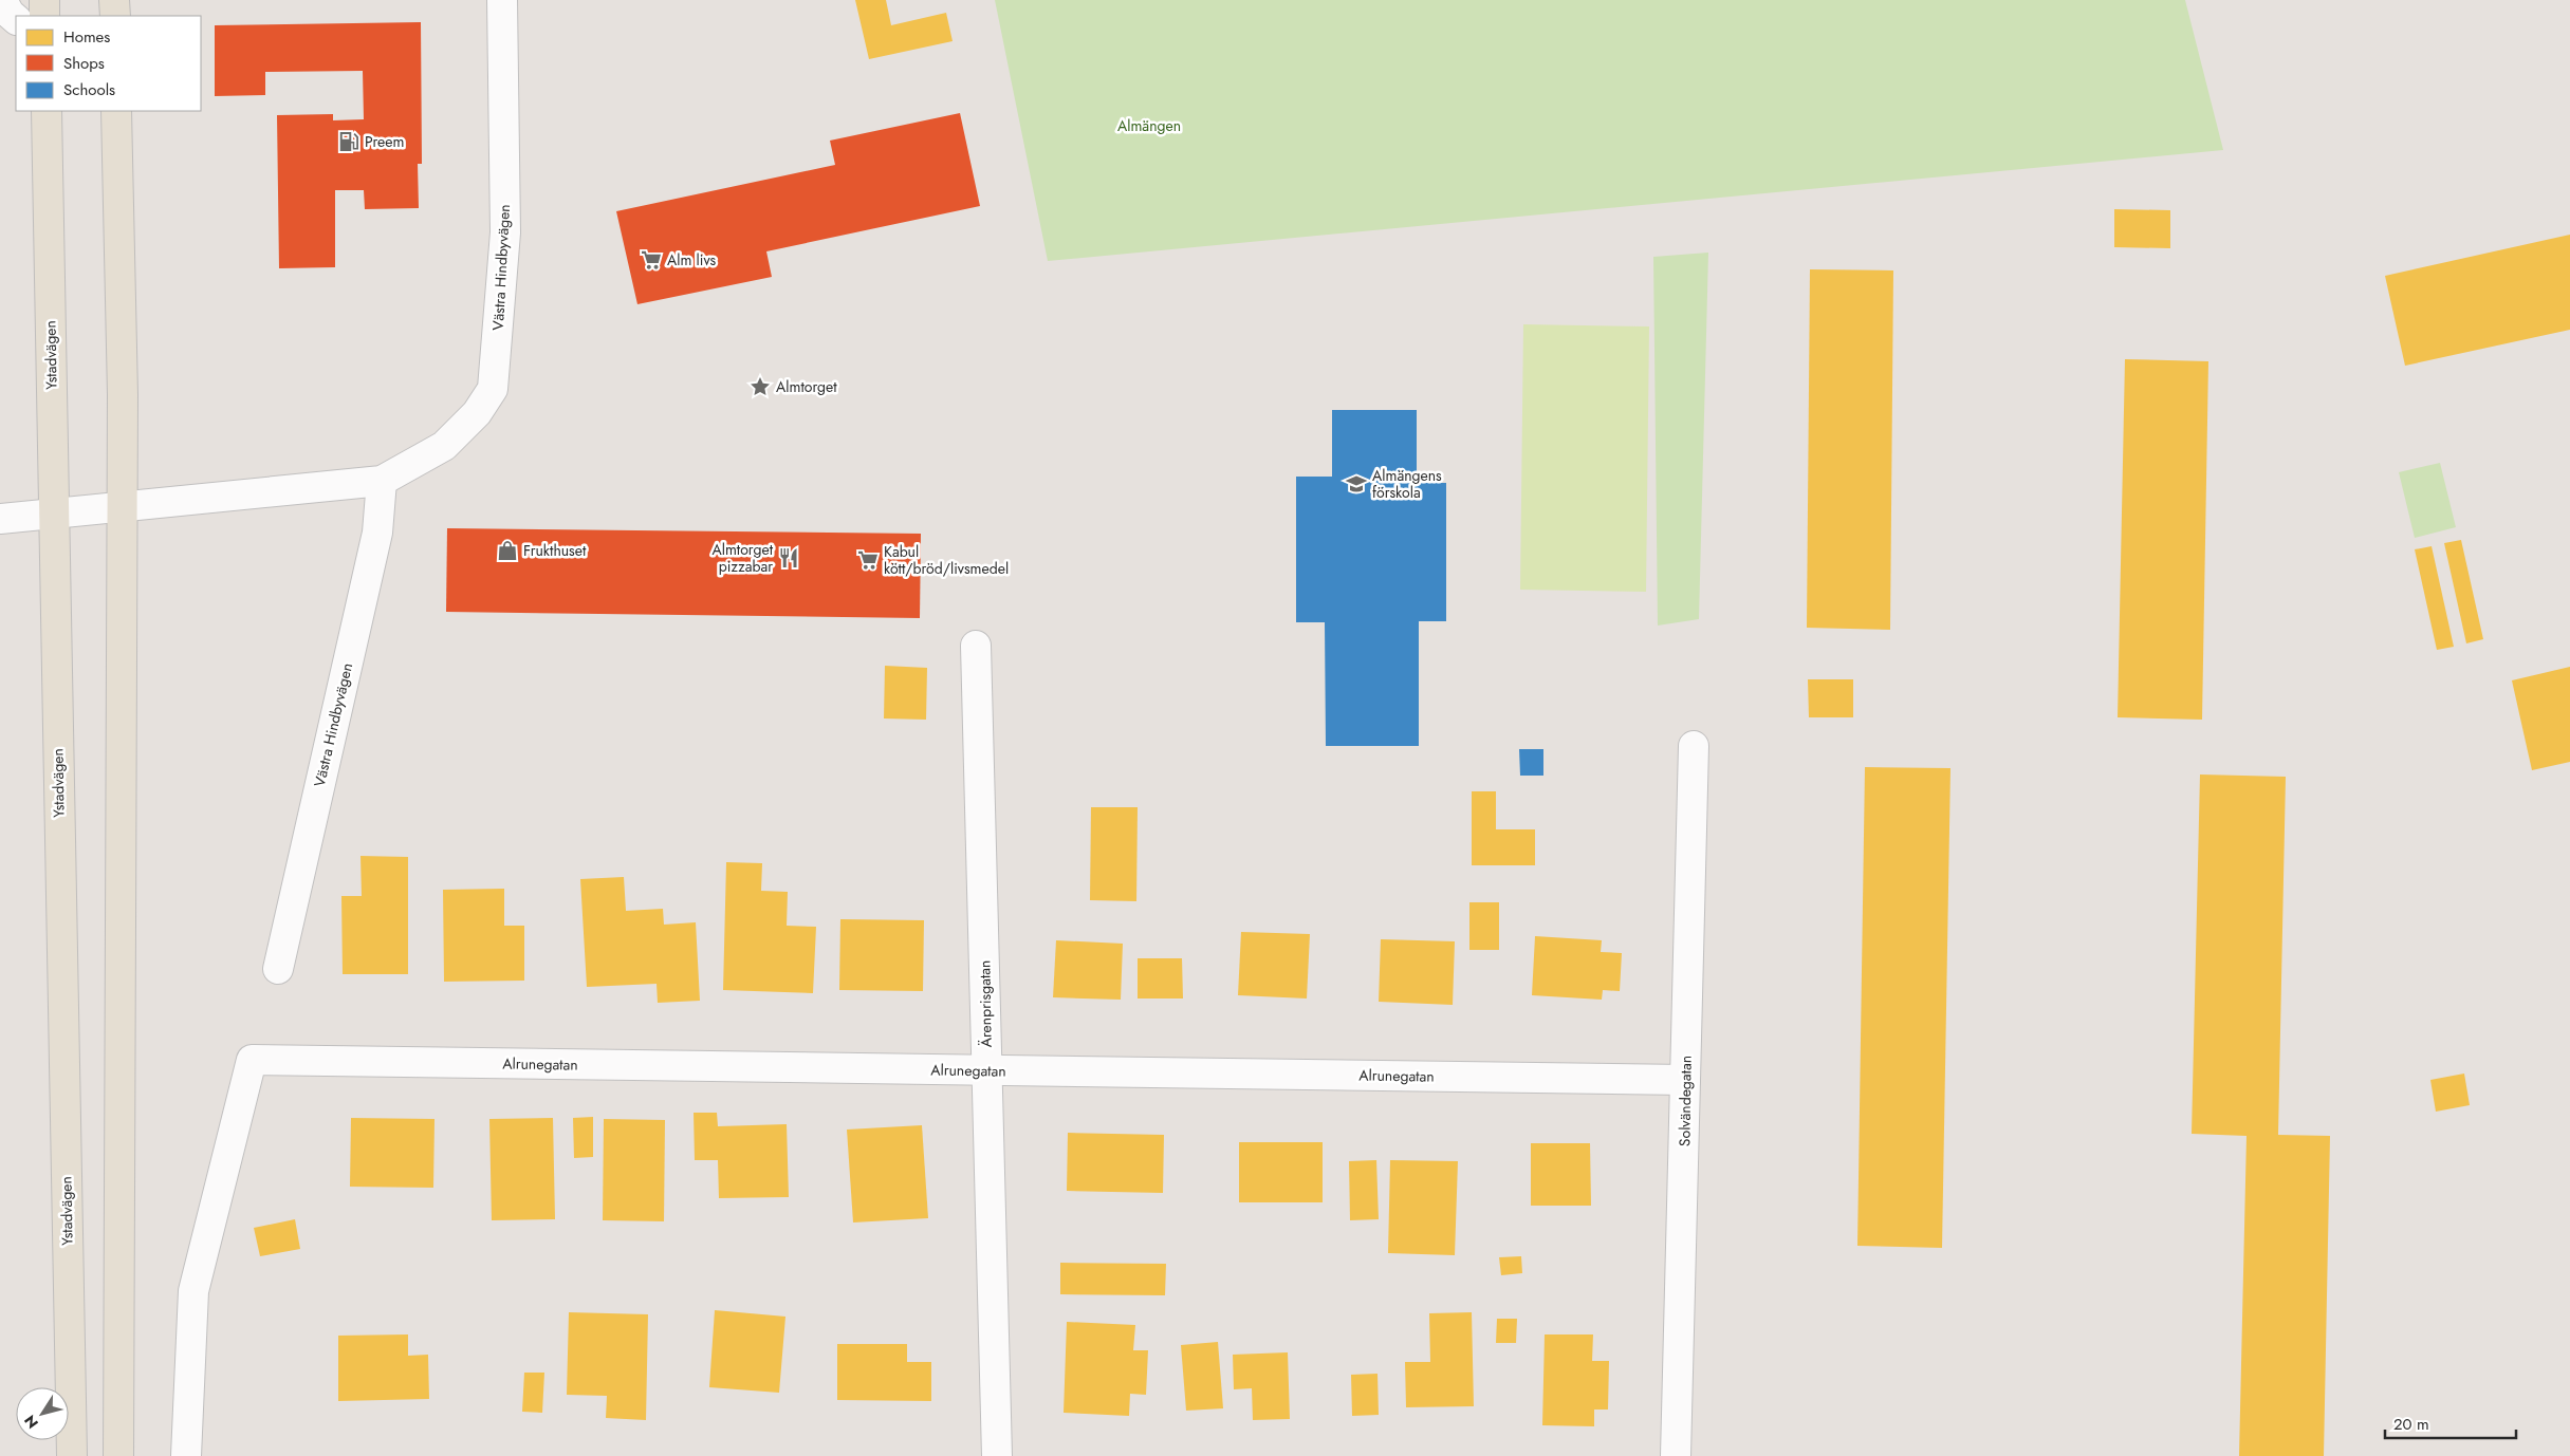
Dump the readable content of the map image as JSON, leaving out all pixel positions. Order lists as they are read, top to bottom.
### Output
{
  "streets": {
    "main road": ["Ystadvägen"],
    "street": [
      "Västra Hindbyvägen",
      "Ärenprisgatan",
      "Alrunegatan",
      "Solvändegatan"
    ]
  },
  "crossings": [
    ["Västra Hindbyvägen", "Ystadvägen"],
    ["Ärenprisgatan", "Alrunegatan"],
    ["Alrunegatan", "Solvändegatan"]
  ],
  "parks": ["Almängen"],
  "places": {
    "fuel station": ["Preem"],
    "supermarket": ["Alm livs", "Kabul kött/bröd/livsmedel"],
    "place": ["Almtorget"],
    "school or university": ["Almängens förskola"],
    "shop": ["Frukthuset"],
    "restaurant": ["Almtorget pizzabar"]
  },
  "legend": ["Homes", "Shops", "Schools"],
  "scale_bar": "20 m",
  "north": "bottom left"
}
